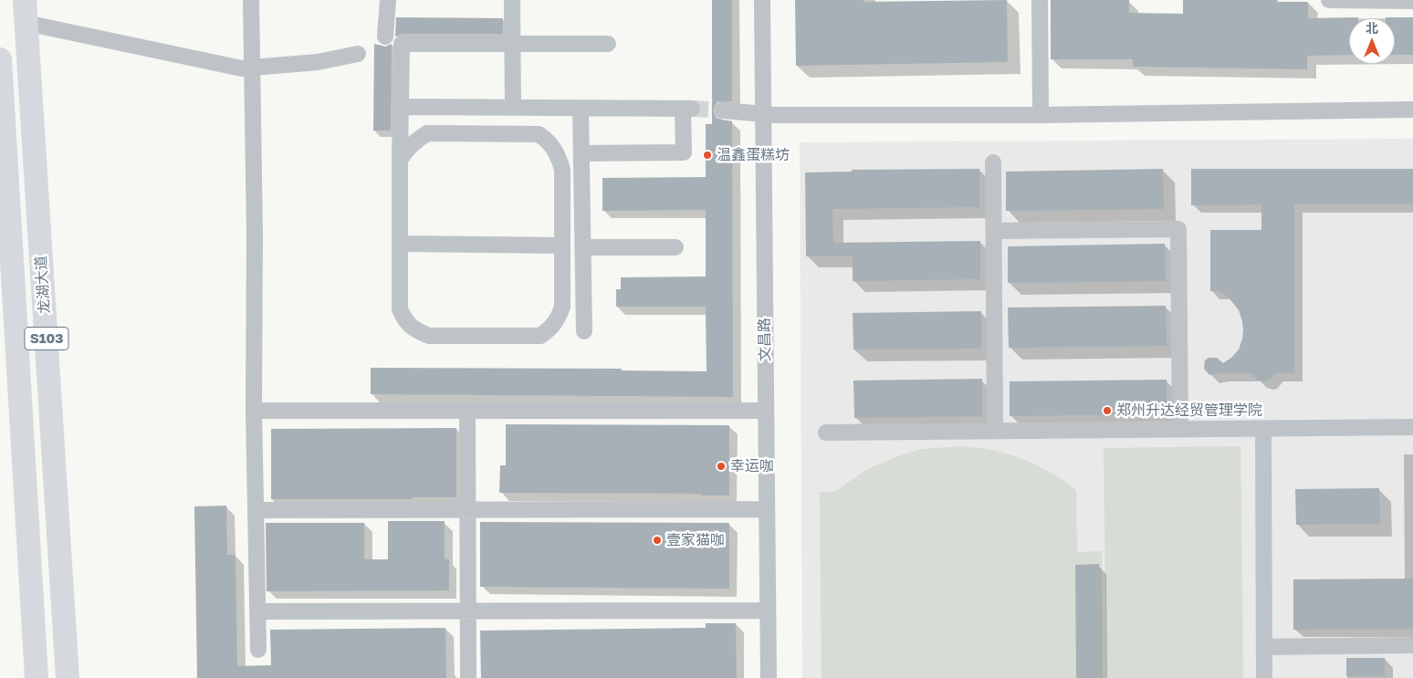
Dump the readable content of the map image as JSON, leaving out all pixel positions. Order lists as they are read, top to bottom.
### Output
{
  "streets": {
    "highway": ["龙湖大道", "S103"],
    "street": ["文昌路"]
  },
  "places": [
    "温鑫蛋糕坊",
    "郑州升达经贸管理学院",
    "幸运咖",
    "壹家猫咖"
  ],
  "north": "top"
}
